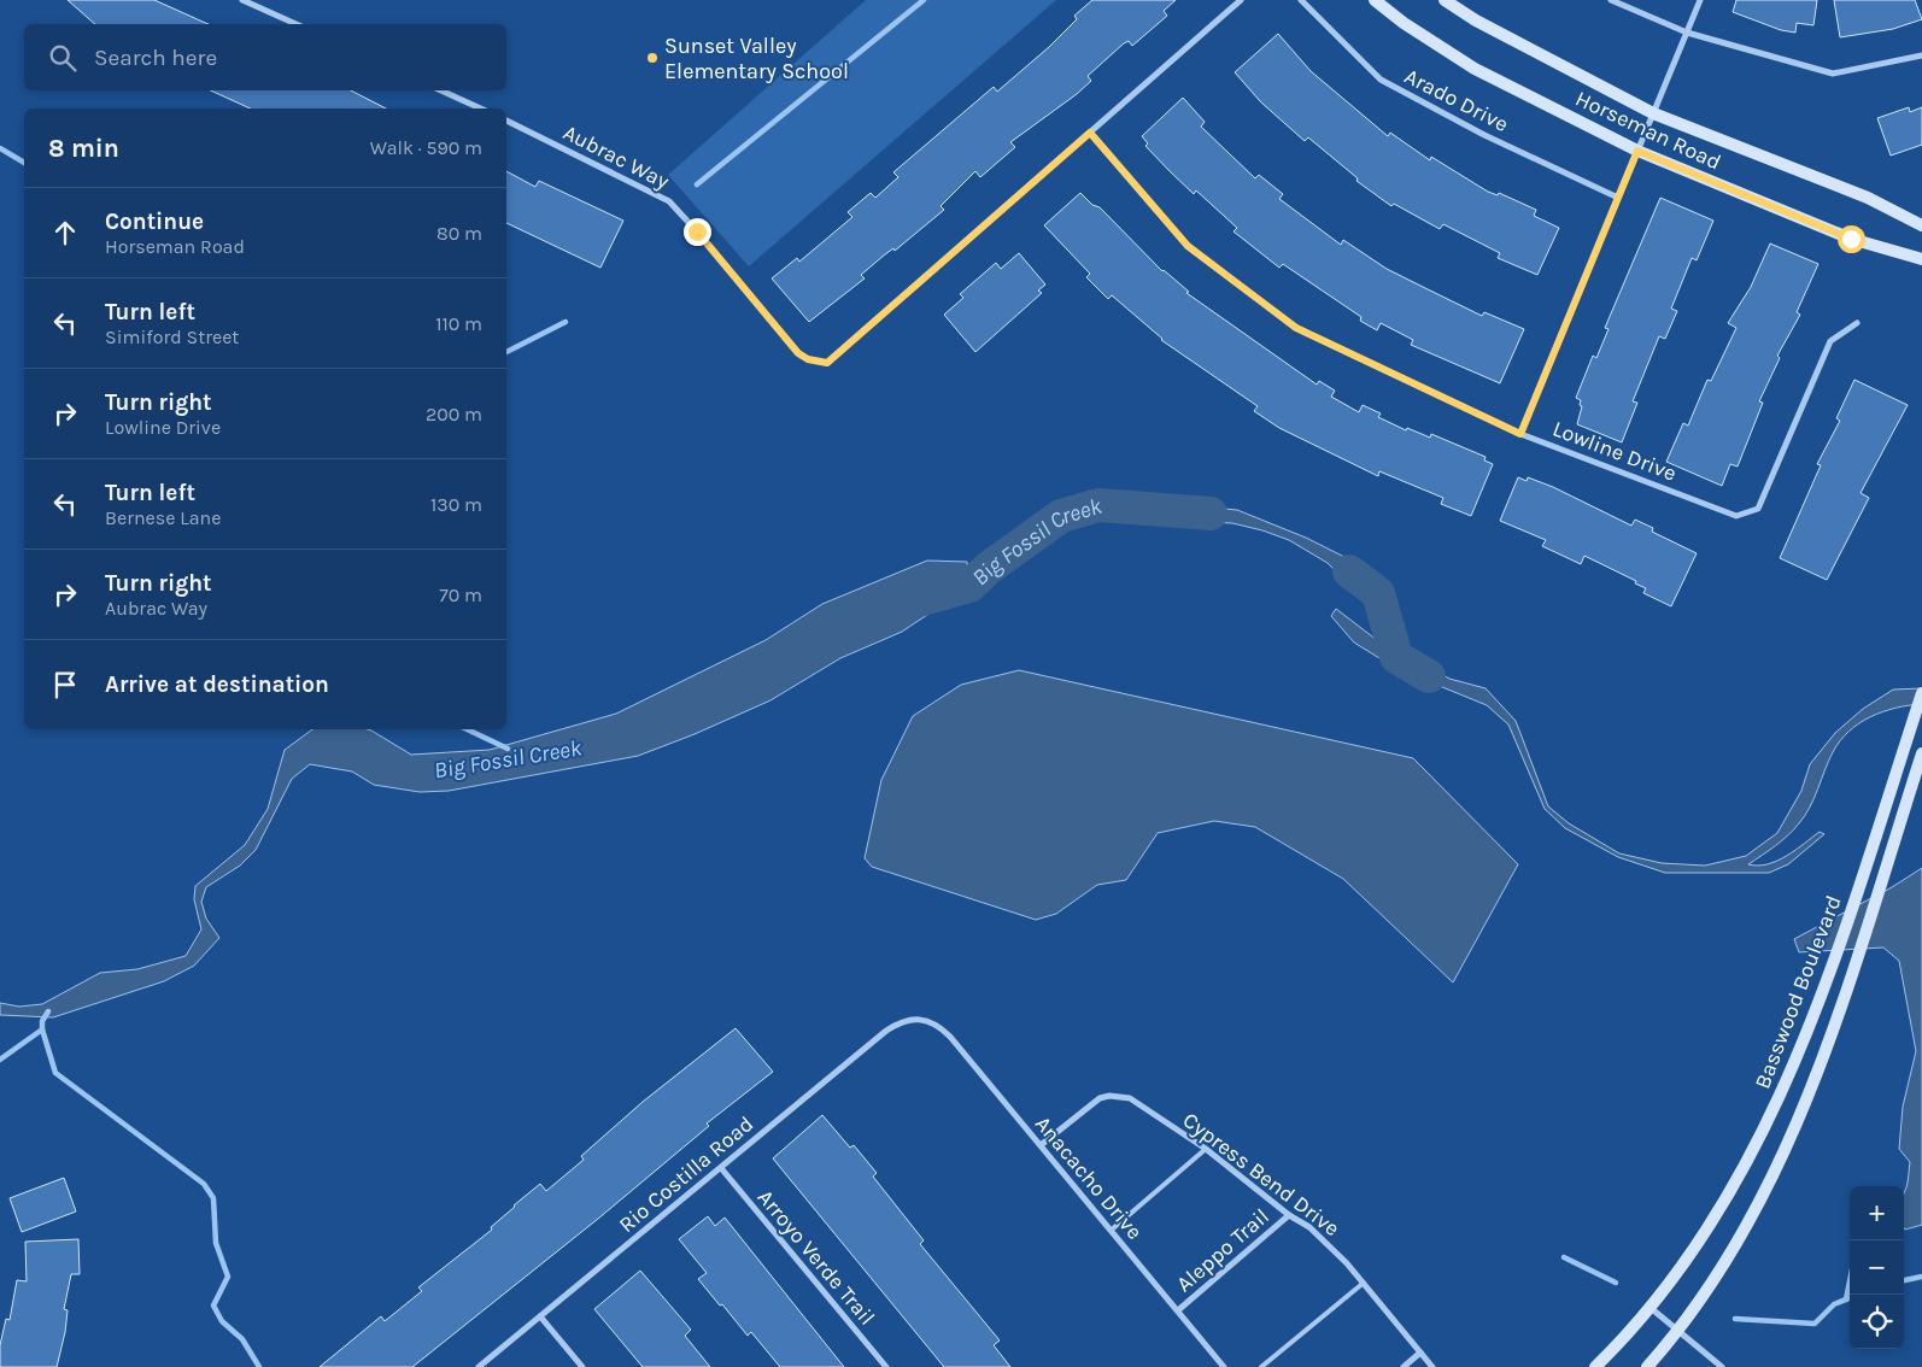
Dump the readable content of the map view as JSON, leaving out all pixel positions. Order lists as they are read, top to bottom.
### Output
{
  "streets": {
    "main road": ["Horseman Road", "Basswood Boulevard"],
    "street": [
      "Arado Drive",
      "Aubrac Way",
      "Lowline Drive",
      "Rio Costilla Road",
      "Cypress Bend Drive",
      "Anacacho Drive",
      "Aleppo Trail",
      "Arroyo Verde Trail"
    ]
  },
  "crossings": [
    ["Aubrac Way", "Lowline Drive"],
    ["Rio Costilla Road", "Anacacho Drive"],
    ["Rio Costilla Road", "Arroyo Verde Trail"],
    ["Cypress Bend Drive", "Anacacho Drive"],
    ["Cypress Bend Drive", "Aleppo Trail"],
    ["Anacacho Drive", "Aleppo Trail"]
  ],
  "water": ["Big Fossil Creek"],
  "places": ["Sunset Valley Elementary School"],
  "page": {
    "search": "Search here",
    "heading": ["8 min", "Walk · 590 m"],
    "list": [
      ["Continue", "Horseman Road", "80 m"],
      ["Turn left", "Simiford Street", "110 m"],
      ["Turn right", "Lowline Drive", "200 m"],
      ["Turn left", "Bernese Lane", "130 m"],
      ["Turn right", "Aubrac Way", "70 m"],
      "Arrive at destination"
    ],
    "map_buttons": ["+", "−"]
  }
}
